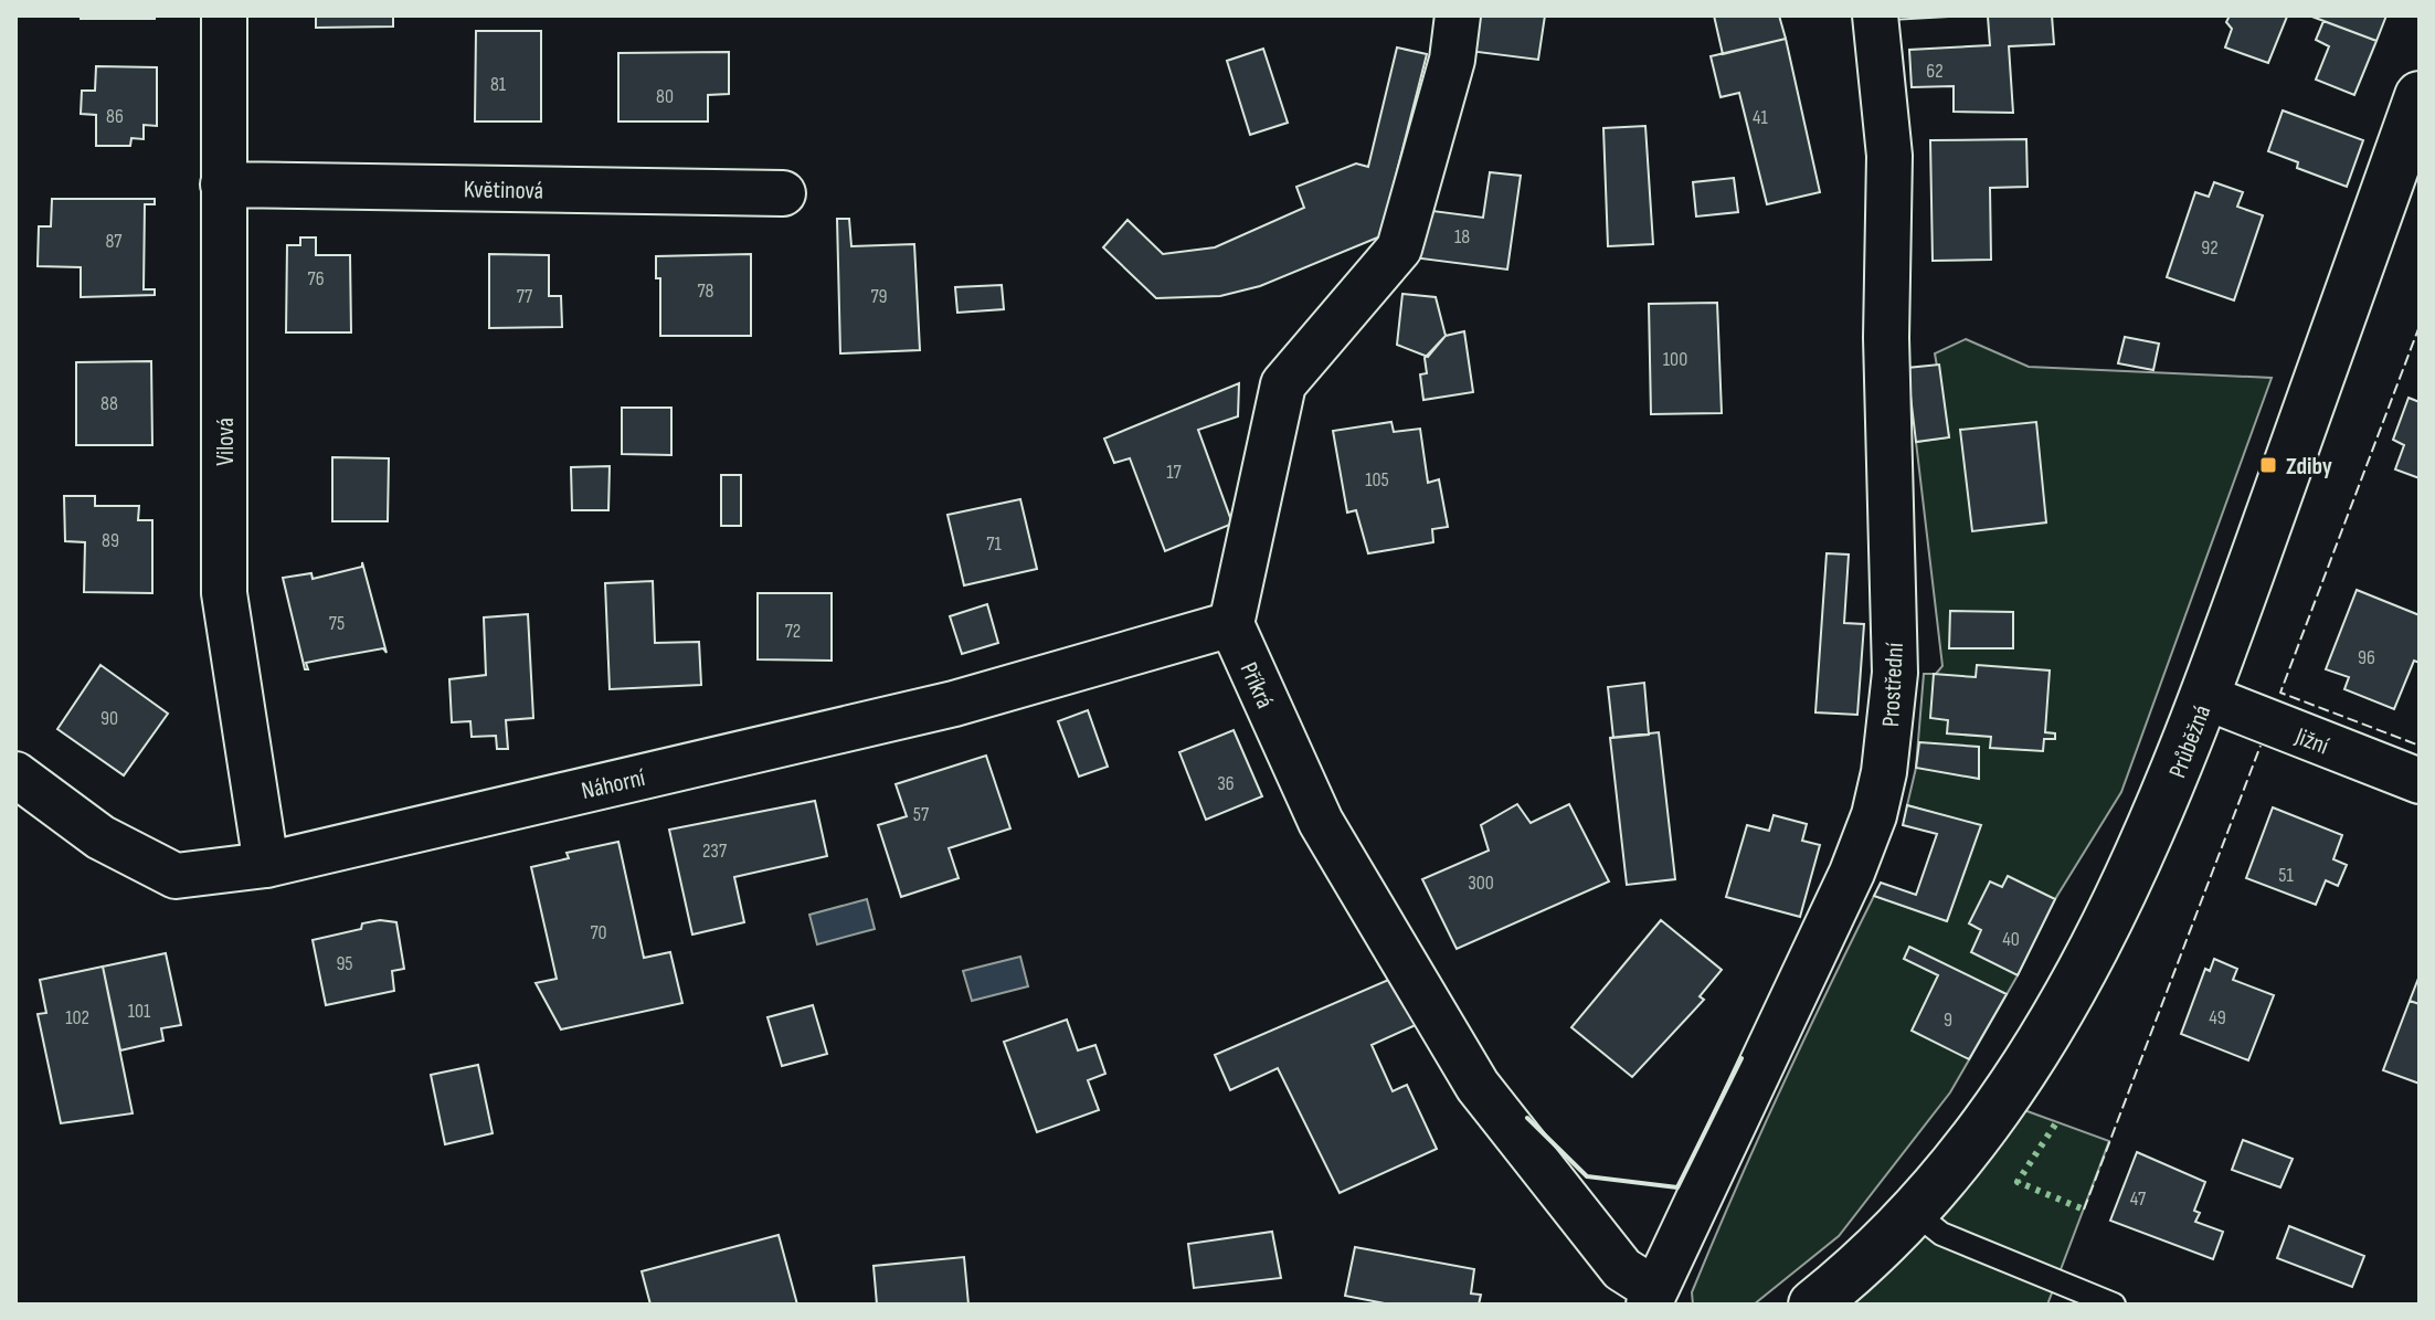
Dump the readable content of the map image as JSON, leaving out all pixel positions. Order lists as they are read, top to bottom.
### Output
{
  "streets": {
    "street": [
      "Květinová",
      "Vilová",
      "Příkrá",
      "Prostřední",
      "Jižní",
      "Průběžná",
      "Náhorní"
    ]
  },
  "crossings": [
    ["Květinová", "Vilová"],
    ["Vilová", "Náhorní"],
    ["Příkrá", "Prostřední"],
    ["Příkrá", "Náhorní"],
    ["Jižní", "Průběžná"]
  ],
  "places": {
    "transit": ["Zdiby"]
  },
  "house_numbers": [
    "62",
    "81",
    "80",
    "86",
    "41",
    "18",
    "87",
    "92",
    "76",
    "78",
    "77",
    "79",
    "100",
    "88",
    "17",
    "105",
    "89",
    "71",
    "75",
    "72",
    "96",
    "90",
    "36",
    "57",
    "237",
    "51",
    "300",
    "70",
    "40",
    "95",
    "101",
    "102",
    "49",
    "9",
    "47"
  ]
}
